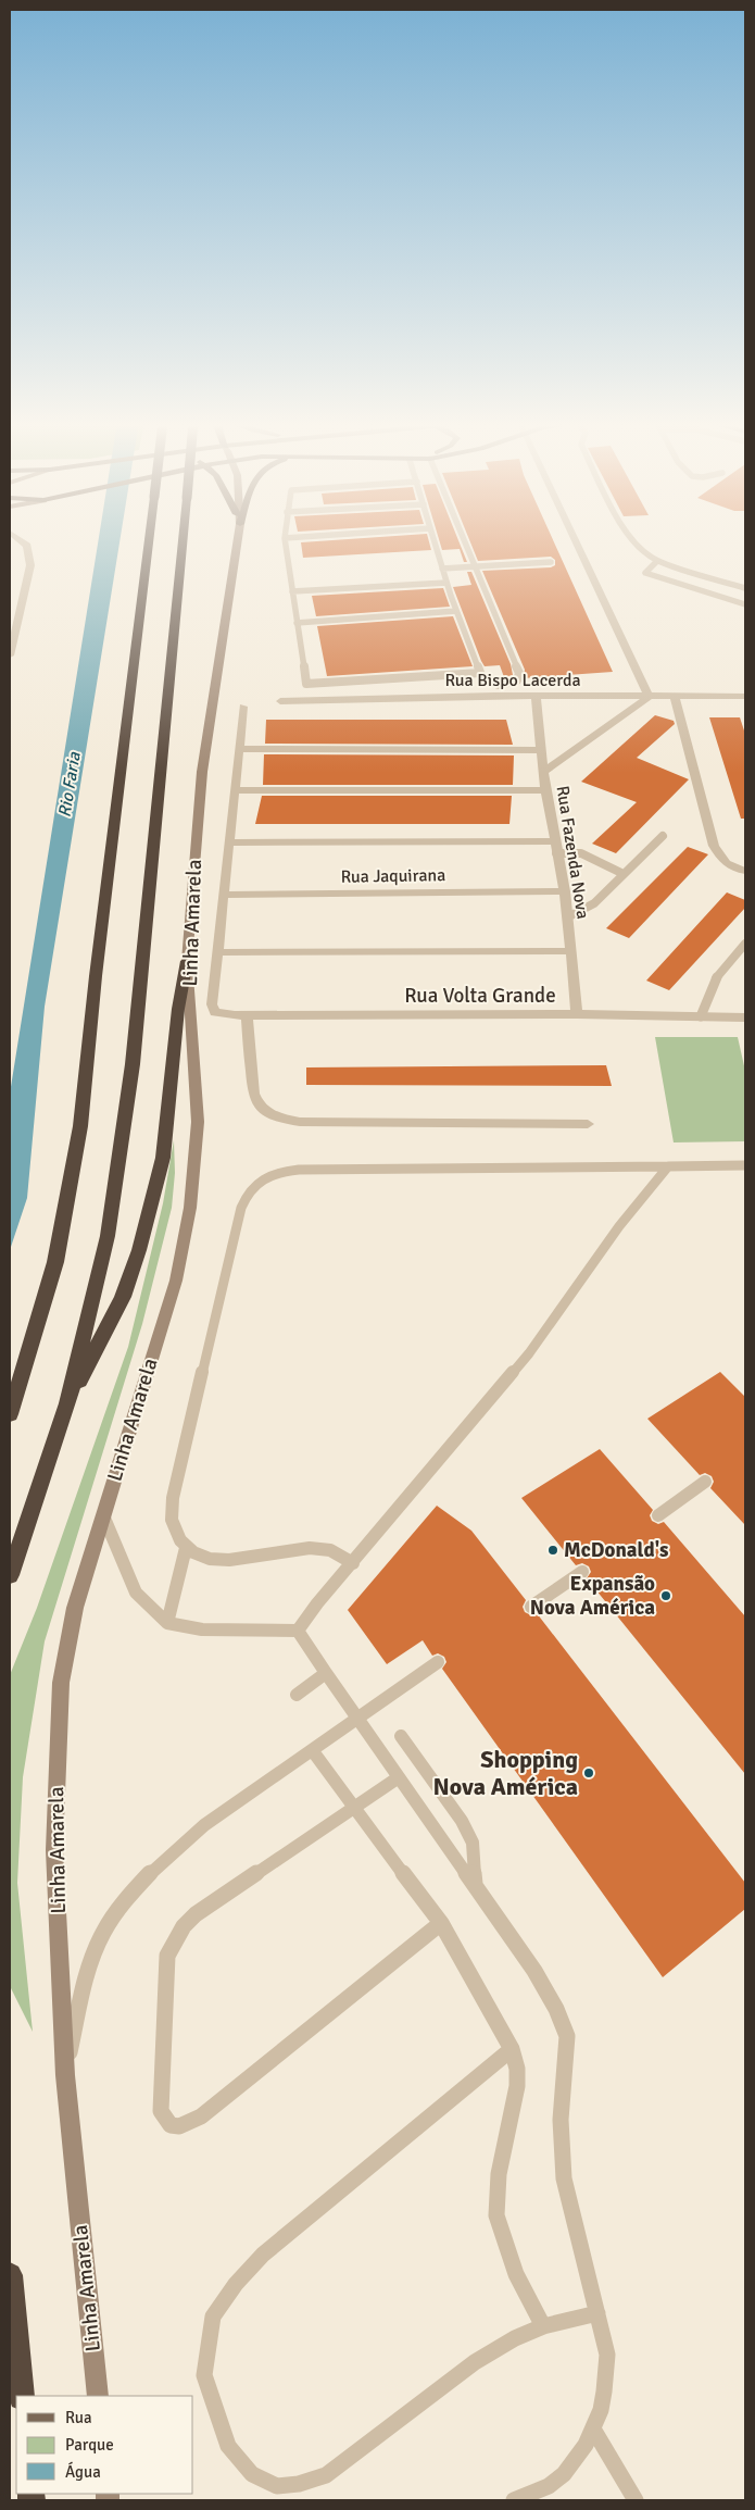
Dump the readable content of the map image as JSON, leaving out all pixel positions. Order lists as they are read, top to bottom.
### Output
{
  "streets": {
    "highway": ["Linha Amarela"],
    "street": [
      "Rua Bispo Lacerda",
      "Rua Fazenda Nova",
      "Rua Jaquirana",
      "Rua Volta Grande"
    ]
  },
  "crossings": [
    ["Rua Bispo Lacerda", "Rua Fazenda Nova"],
    ["Rua Fazenda Nova", "Rua Jaquirana"],
    ["Rua Fazenda Nova", "Rua Volta Grande"]
  ],
  "water": ["Rio Faria"],
  "places": ["McDonald's", "Expansão Nova América", "Shopping Nova América"],
  "legend": ["Rua", "Parque", "Água"]
}
